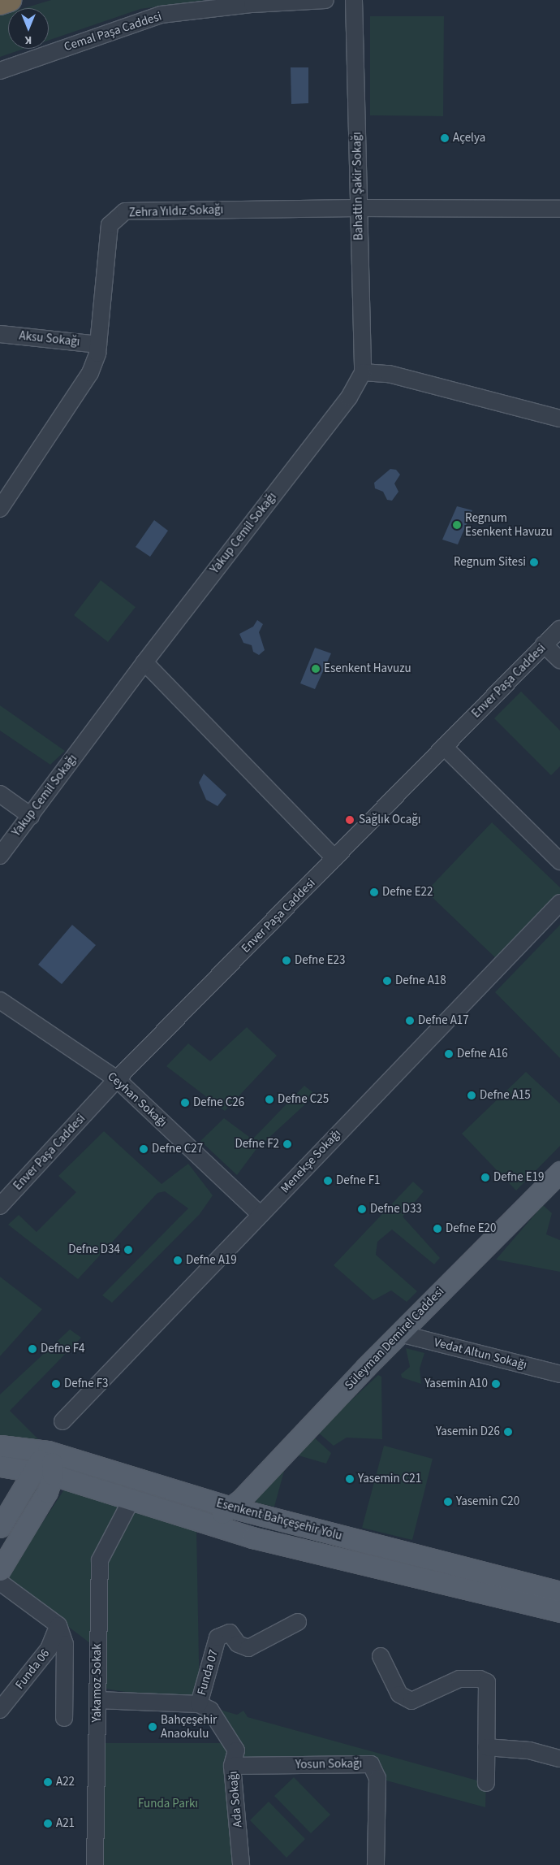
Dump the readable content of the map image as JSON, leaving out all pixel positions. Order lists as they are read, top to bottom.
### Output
{
  "streets": {
    "main road": ["Süleyman Demirel Caddesi", "Esenkent Bahçeşehir Yolu"],
    "street": [
      "Cemal Paşa Caddesi",
      "Bahattin Şakir Sokağı",
      "Zehra Yıldız Sokağı",
      "Aksu Sokağı",
      "Yakup Cemil Sokağı",
      "Enver Paşa Caddesi",
      "Ceyhan Sokağı",
      "Menekşe Sokağı",
      "Vedat Altun Sokağı",
      "Funda 06",
      "Funda 07",
      "Yakamoz Sokak",
      "Yosun Sokağı",
      "Ada Sokağı"
    ]
  },
  "crossings": [
    ["Bahattin Şakir Sokağı", "Zehra Yıldız Sokağı"],
    ["Bahattin Şakir Sokağı", "Yakup Cemil Sokağı"],
    ["Zehra Yıldız Sokağı", "Aksu Sokağı"],
    ["Enver Paşa Caddesi", "Ceyhan Sokağı"],
    ["Ceyhan Sokağı", "Menekşe Sokağı"],
    ["Süleyman Demirel Caddesi", "Vedat Altun Sokağı"],
    ["Süleyman Demirel Caddesi", "Esenkent Bahçeşehir Yolu"],
    ["Funda 07", "Ada Sokağı"],
    ["Yosun Sokağı", "Ada Sokağı"]
  ],
  "parks": ["Funda Parkı"],
  "places": [
    "Açelya",
    "Regnum Esenkent Havuzu",
    "Regnum Sitesi",
    "Esenkent Havuzu",
    "Sağlık Ocağı",
    "Defne E22",
    "Defne E23",
    "Defne A18",
    "Defne A17",
    "Defne A16",
    "Defne A15",
    "Defne C25",
    "Defne C26",
    "Defne F2",
    "Defne C27",
    "Defne E19",
    "Defne F1",
    "Defne D33",
    "Defne E20",
    "Defne D34",
    "Defne A19",
    "Defne F4",
    "Defne F3",
    "Yasemin A10",
    "Yasemin D26",
    "Yasemin C21",
    "Yasemin C20",
    "Bahçeşehir Anaokulu",
    "A22",
    "A21"
  ],
  "north": "bottom"
}
